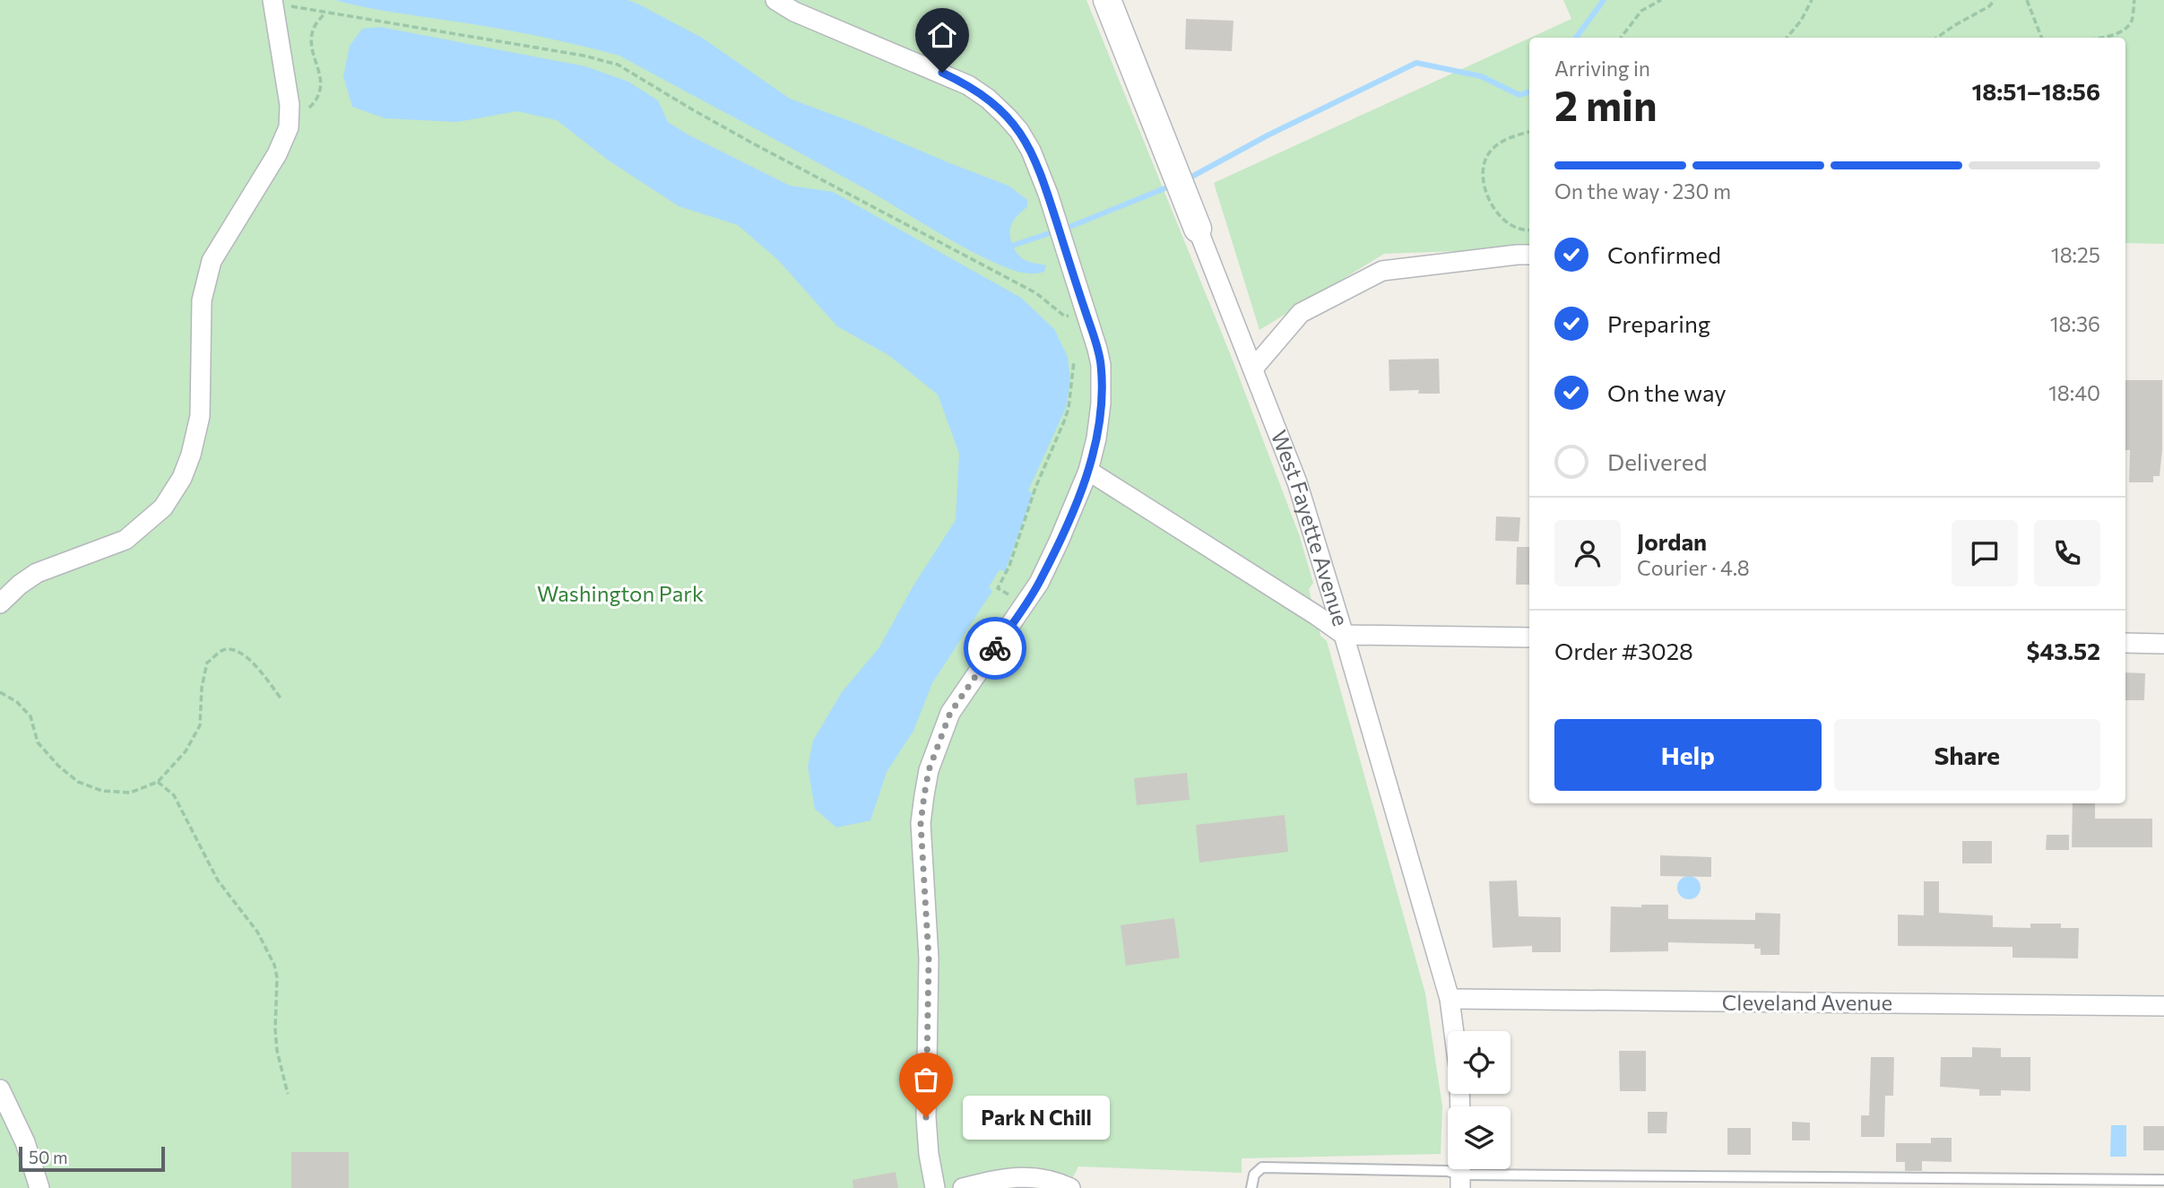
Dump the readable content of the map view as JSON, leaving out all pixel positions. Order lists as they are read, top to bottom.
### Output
{
  "streets": {
    "street": ["West Fayette Avenue", "Cleveland Avenue"]
  },
  "crossings": [
    ["West Fayette Avenue", "Cleveland Avenue"]
  ],
  "parks": ["Washington Park"],
  "places": ["Park N Chill"],
  "scale_bar": "50 m",
  "page": {
    "heading": ["2 min", "Arriving in", "18:51–18:56"],
    "panel": [
      "Jordan",
      "Courier · 4.8",
      "Order #3028",
      "$43.52"
    ],
    "bar": "On the way · 230 m",
    "list": [
      ["Confirmed", "18:25"],
      ["Preparing", "18:36"],
      ["On the way", "18:40"],
      "Delivered"
    ],
    "buttons": ["Help", "Share"],
    "bubble": "Park N Chill",
    "scale": "50 m"
  }
}
